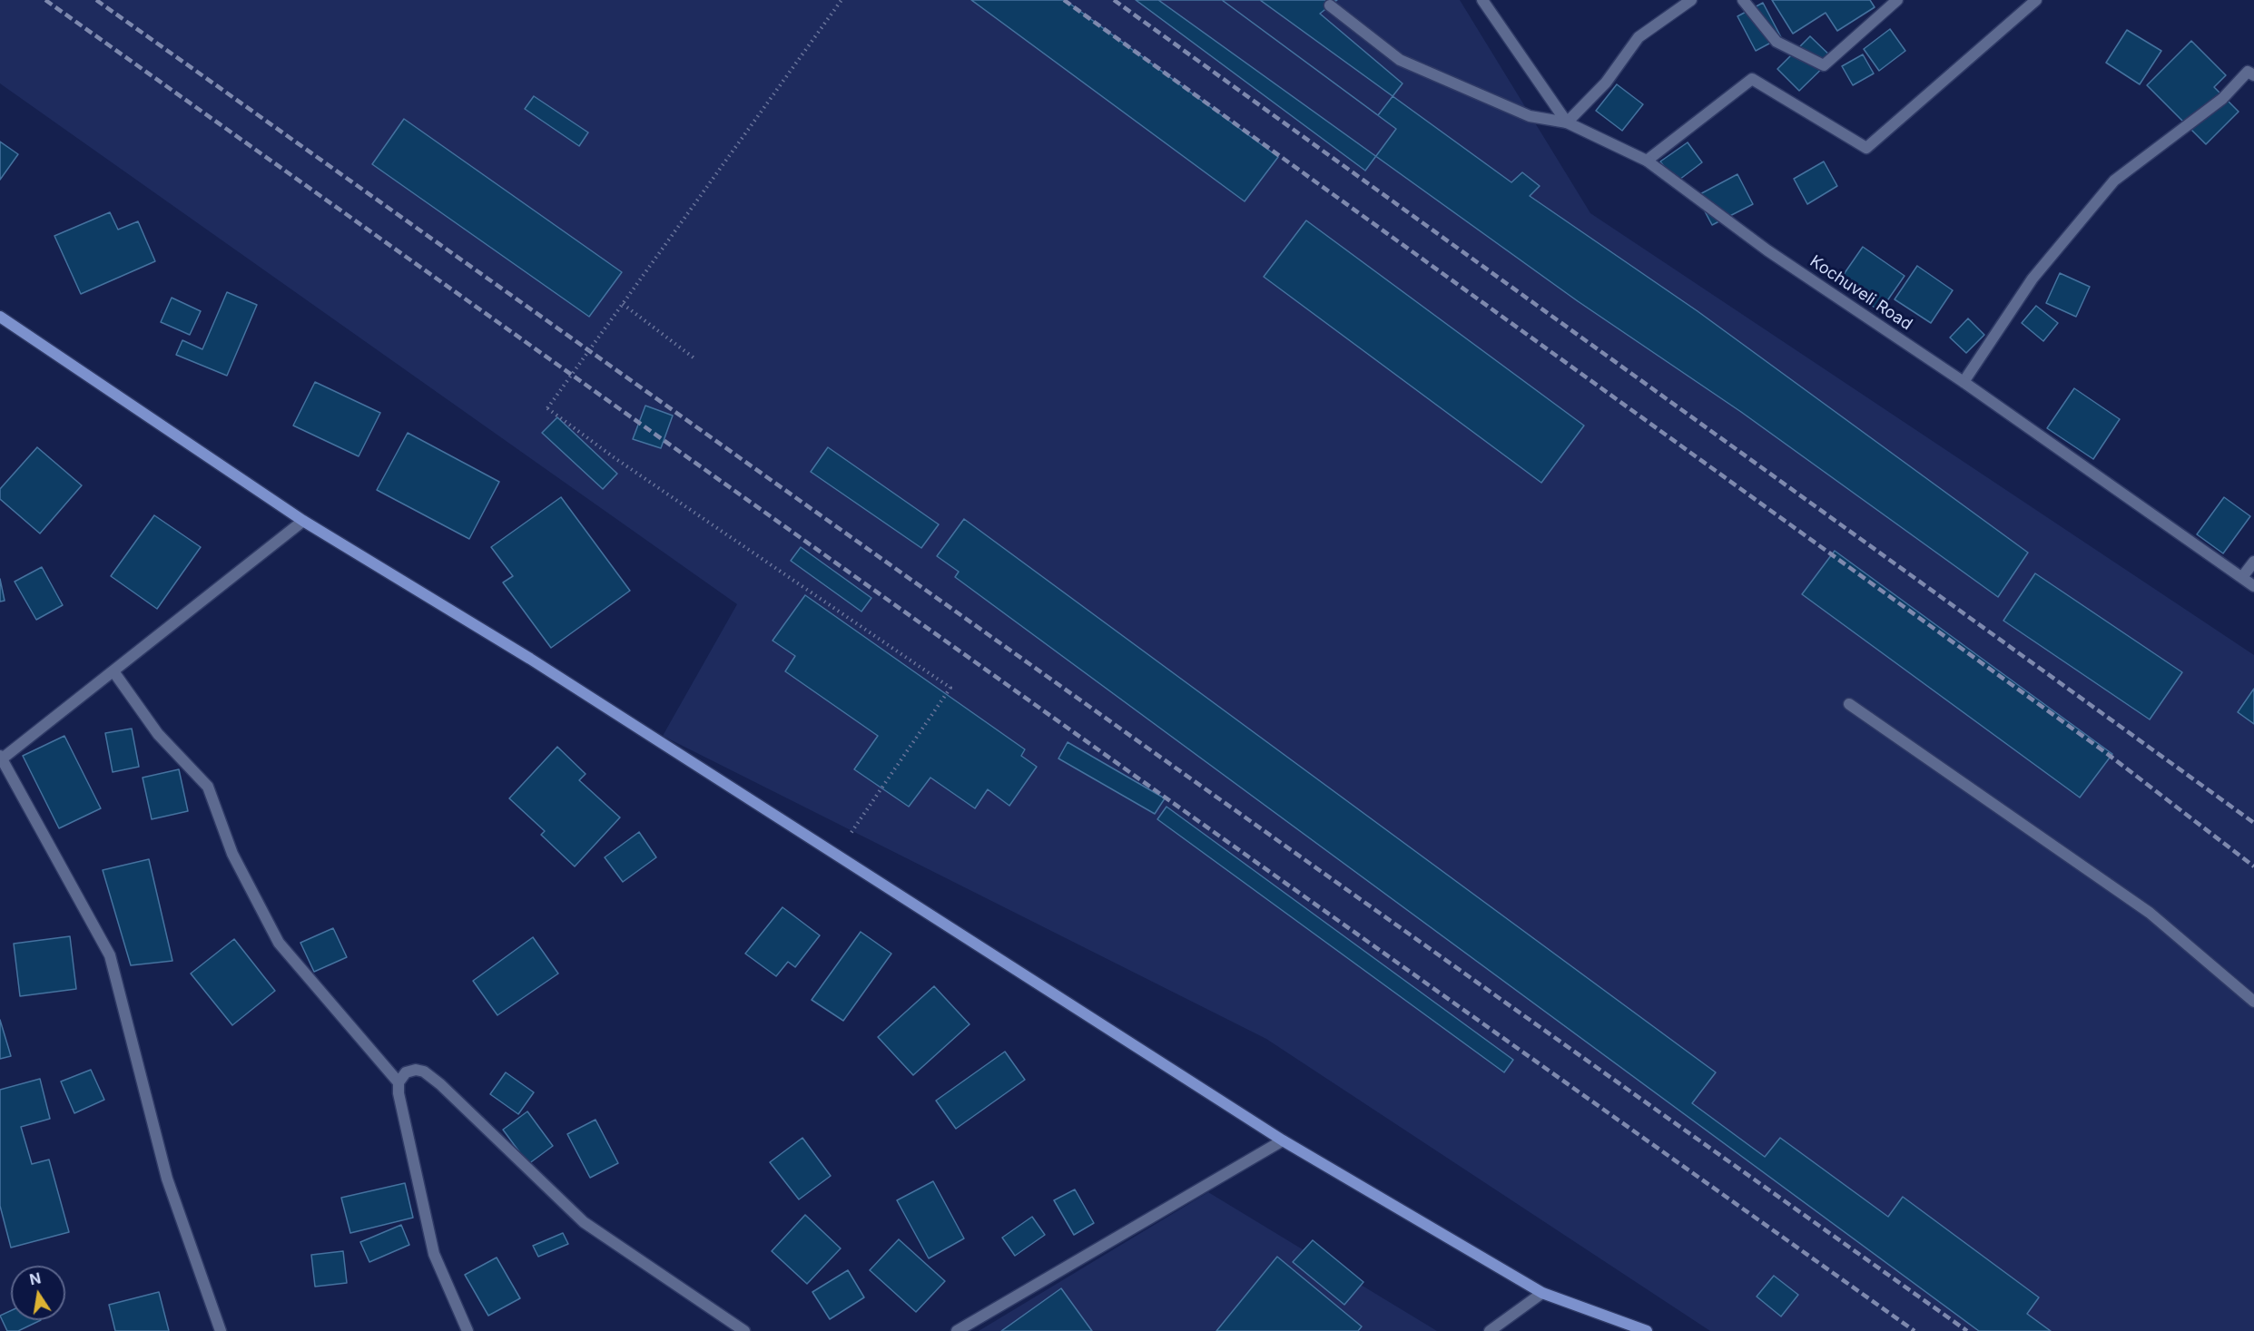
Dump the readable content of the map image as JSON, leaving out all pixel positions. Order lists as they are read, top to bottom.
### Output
{
  "streets": {
    "street": ["Kochuveli Road"]
  },
  "north": "top"
}
